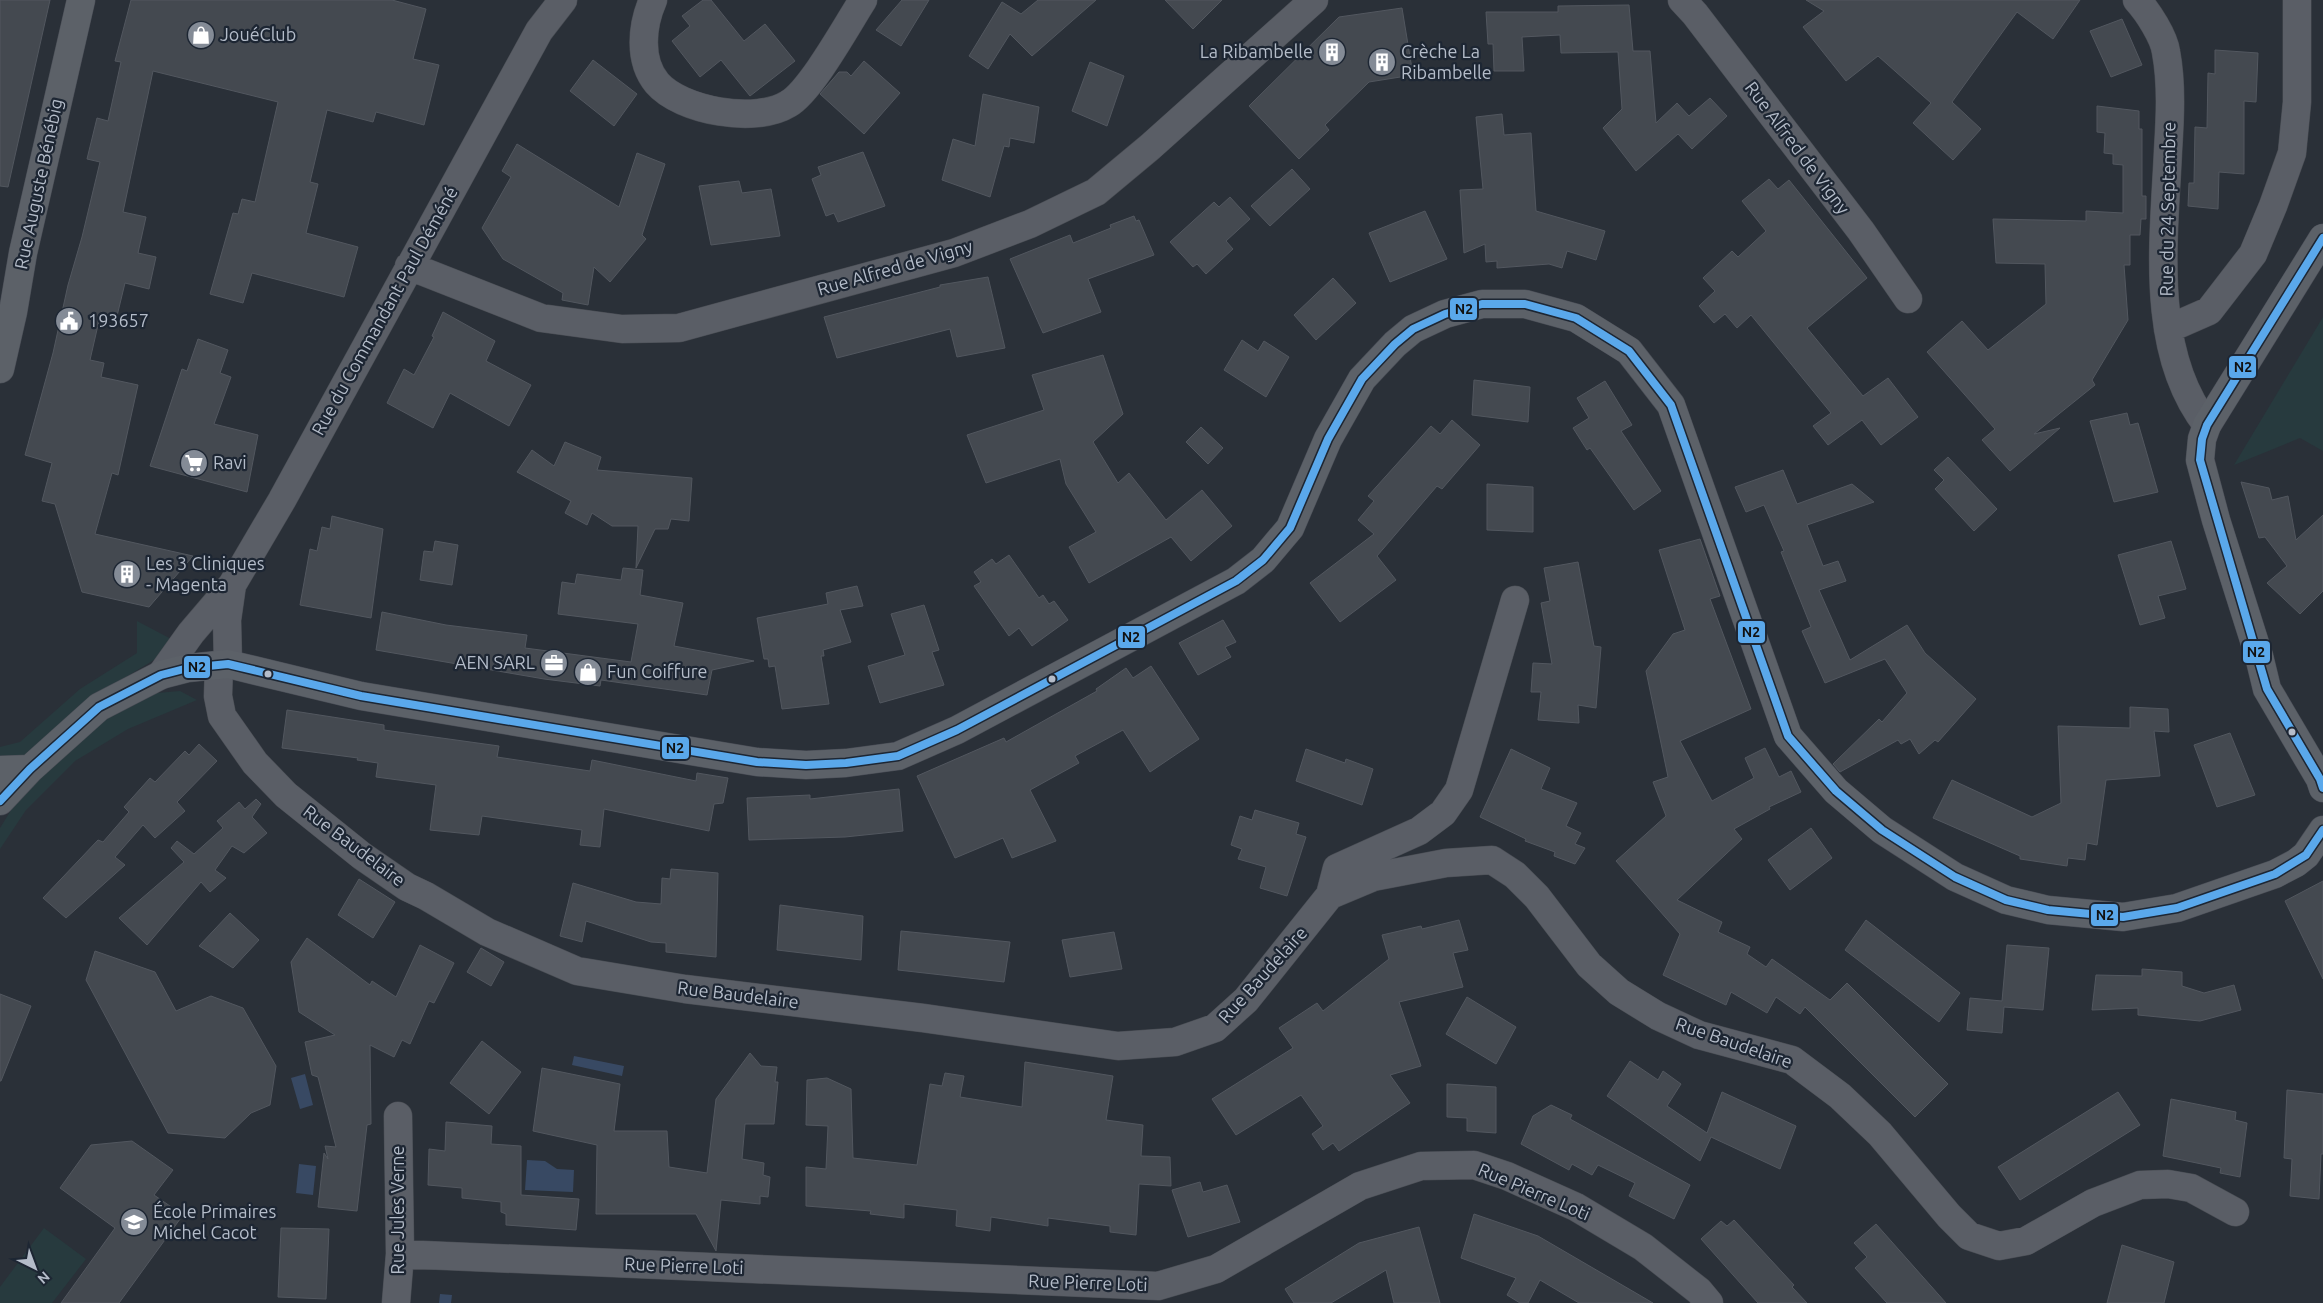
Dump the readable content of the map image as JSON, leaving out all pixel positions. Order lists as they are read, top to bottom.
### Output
{
  "streets": {
    "main road": ["Rue Auguste Bénébig", "Rue du Commandant Paul Déméné"],
    "street": [
      "Rue Alfred de Vigny",
      "Rue du 24 Septembre",
      "Rue Baudelaire",
      "Rue Pierre Loti",
      "Rue Jules Verne"
    ]
  },
  "crossings": [
    ["Rue Alfred de Vigny", "Rue du Commandant Paul Déméné"],
    ["Rue du Commandant Paul Déméné", "Rue Baudelaire"],
    ["Rue Pierre Loti", "Rue Jules Verne"]
  ],
  "places": {
    "shop": ["JouéClub", "Fun Coiffure"],
    "building": ["La Ribambelle", "Crèche La Ribambelle", "Les 3 Cliniques - Magenta"],
    "public building": ["193657"],
    "supermarket": ["Ravi"],
    "office": ["AEN SARL"],
    "school or university": ["École Primaires Michel Cacot"]
  },
  "lines": ["transit line N2"],
  "north": "bottom right"
}
